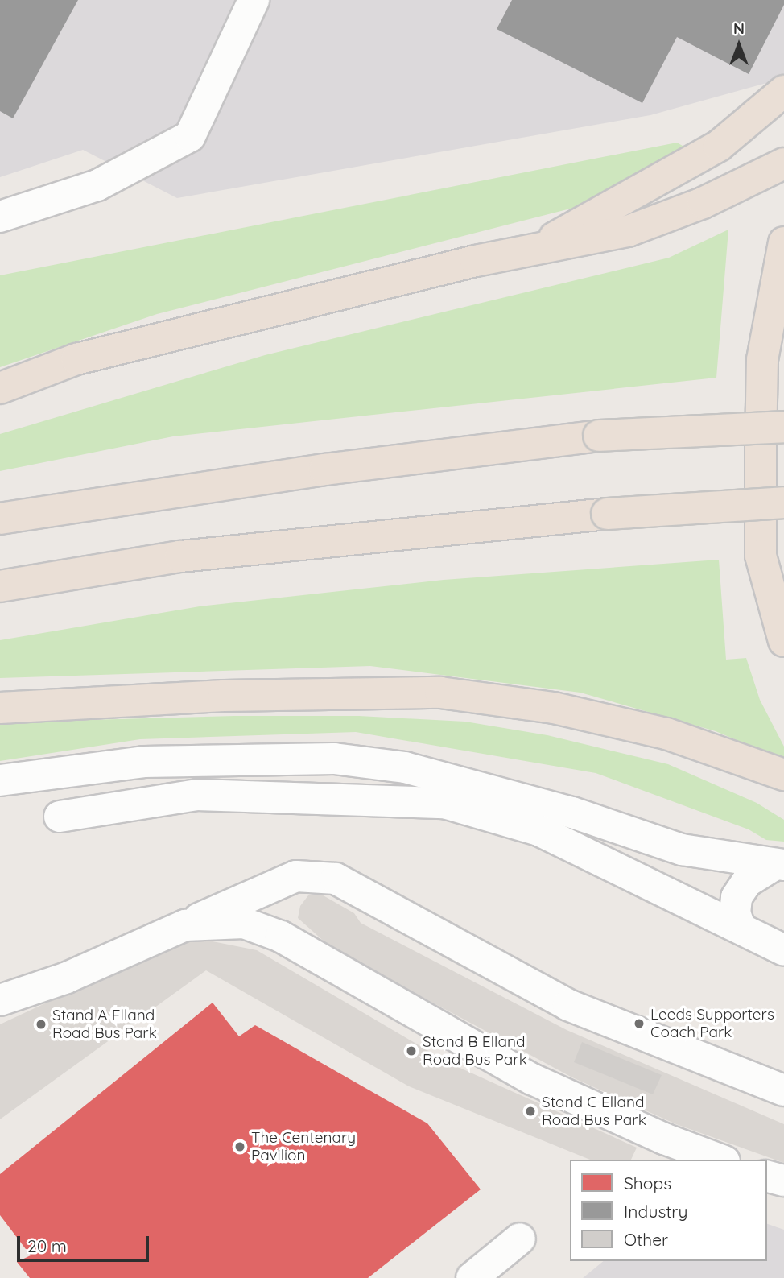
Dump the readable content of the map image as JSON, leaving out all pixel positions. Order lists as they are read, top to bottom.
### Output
{
  "places": [
    "Leeds Supporters Coach Park",
    "Stand A Elland Road Bus Park",
    "Stand B Elland Road Bus Park",
    "Stand C Elland Road Bus Park",
    "The Centenary Pavilion"
  ],
  "legend": ["Shops", "Industry", "Other"],
  "scale_bar": "20 m",
  "north": "top"
}
